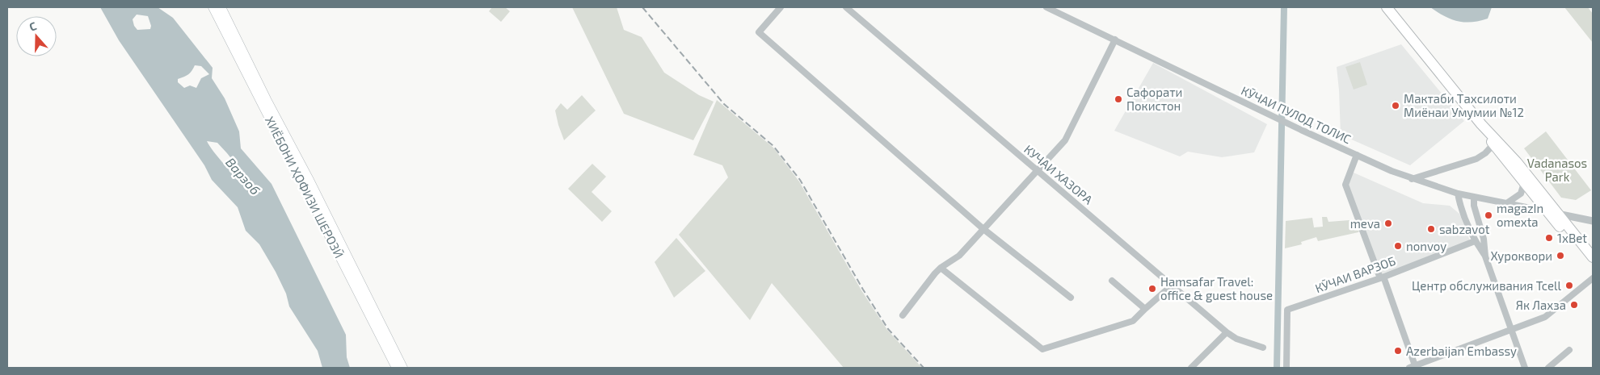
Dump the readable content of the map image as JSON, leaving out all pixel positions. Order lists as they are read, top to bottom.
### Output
{
  "streets": {
    "main road": ["ХИЁБОНИ ҲОФИЗИ ШЕРОЗӢ"],
    "street": ["КӮЧАИ ПУЛОД ТОЛИС", "КУЧАИ ХАЗОРА", "КӮЧАИ ВАРЗОБ"]
  },
  "water": ["Варзоб"],
  "parks": ["Vadanasos Park"],
  "places": [
    "Сафорати Покистон",
    "Мактаби Тахсилоти Миёнаи Умумии №12",
    "magazIn omexta",
    "meva",
    "sabzavot",
    "1хBet",
    "nonvoy",
    "Хуроквори",
    "Центр обслуживания Tcell",
    "Hamsafar Travel: office & guest house",
    "Як Лахза",
    "Azerbaijan Embassy"
  ],
  "north": "top"
}
